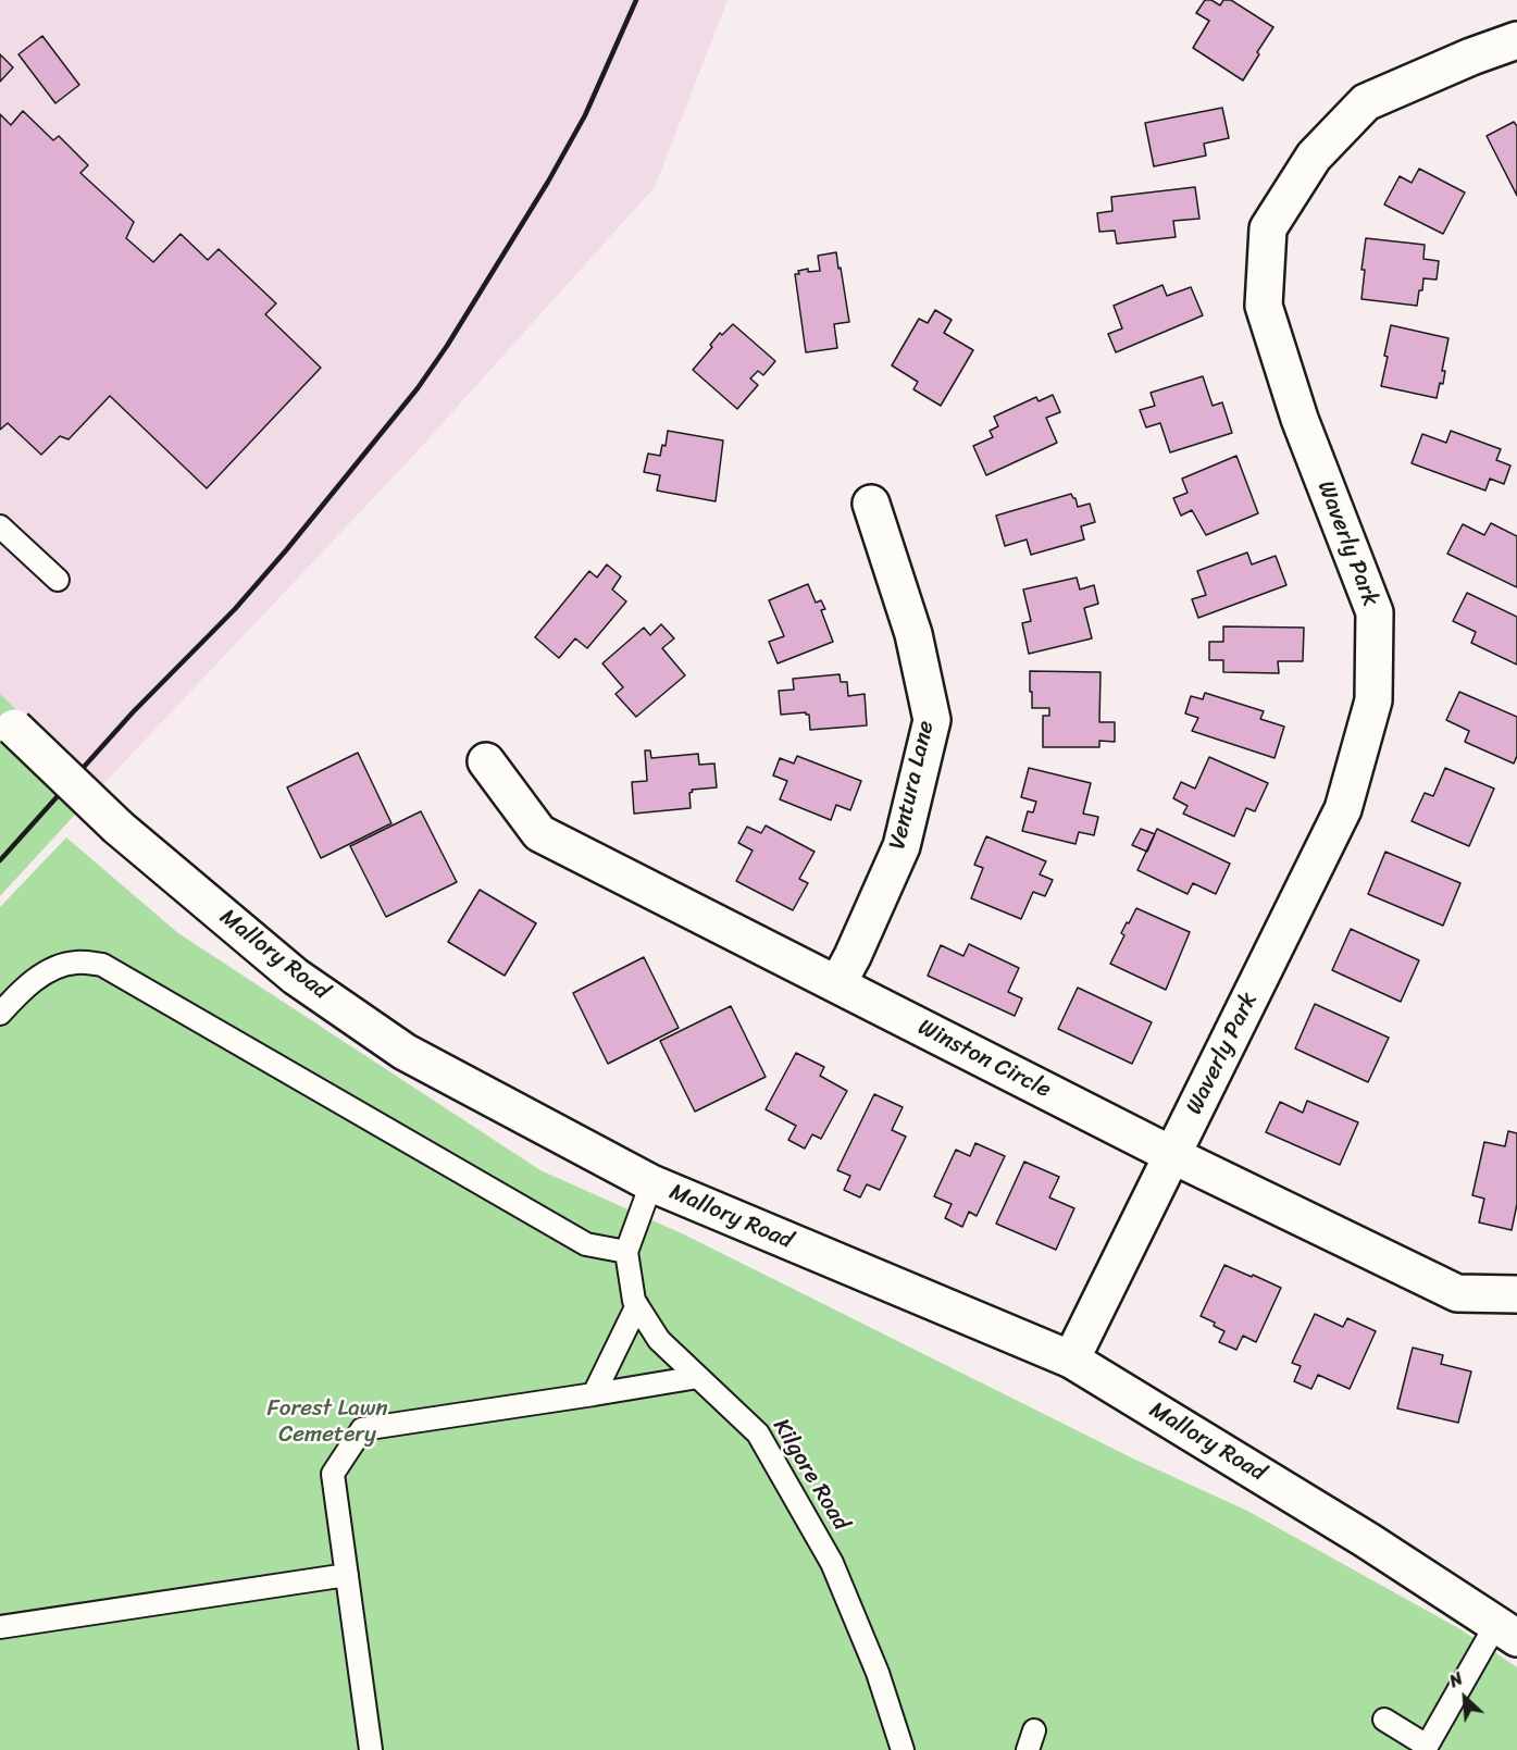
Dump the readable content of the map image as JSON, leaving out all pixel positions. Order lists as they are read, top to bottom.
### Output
{
  "streets": {
    "street": [
      "Waverly Park",
      "Ventura Lane",
      "Mallory Road",
      "Winston Circle"
    ],
    "lane": ["Kilgore Road"]
  },
  "crossings": [
    ["Waverly Park", "Mallory Road"],
    ["Waverly Park", "Winston Circle"],
    ["Ventura Lane", "Winston Circle"]
  ],
  "parks": ["Forest Lawn Cemetery"],
  "north": "top left"
}
